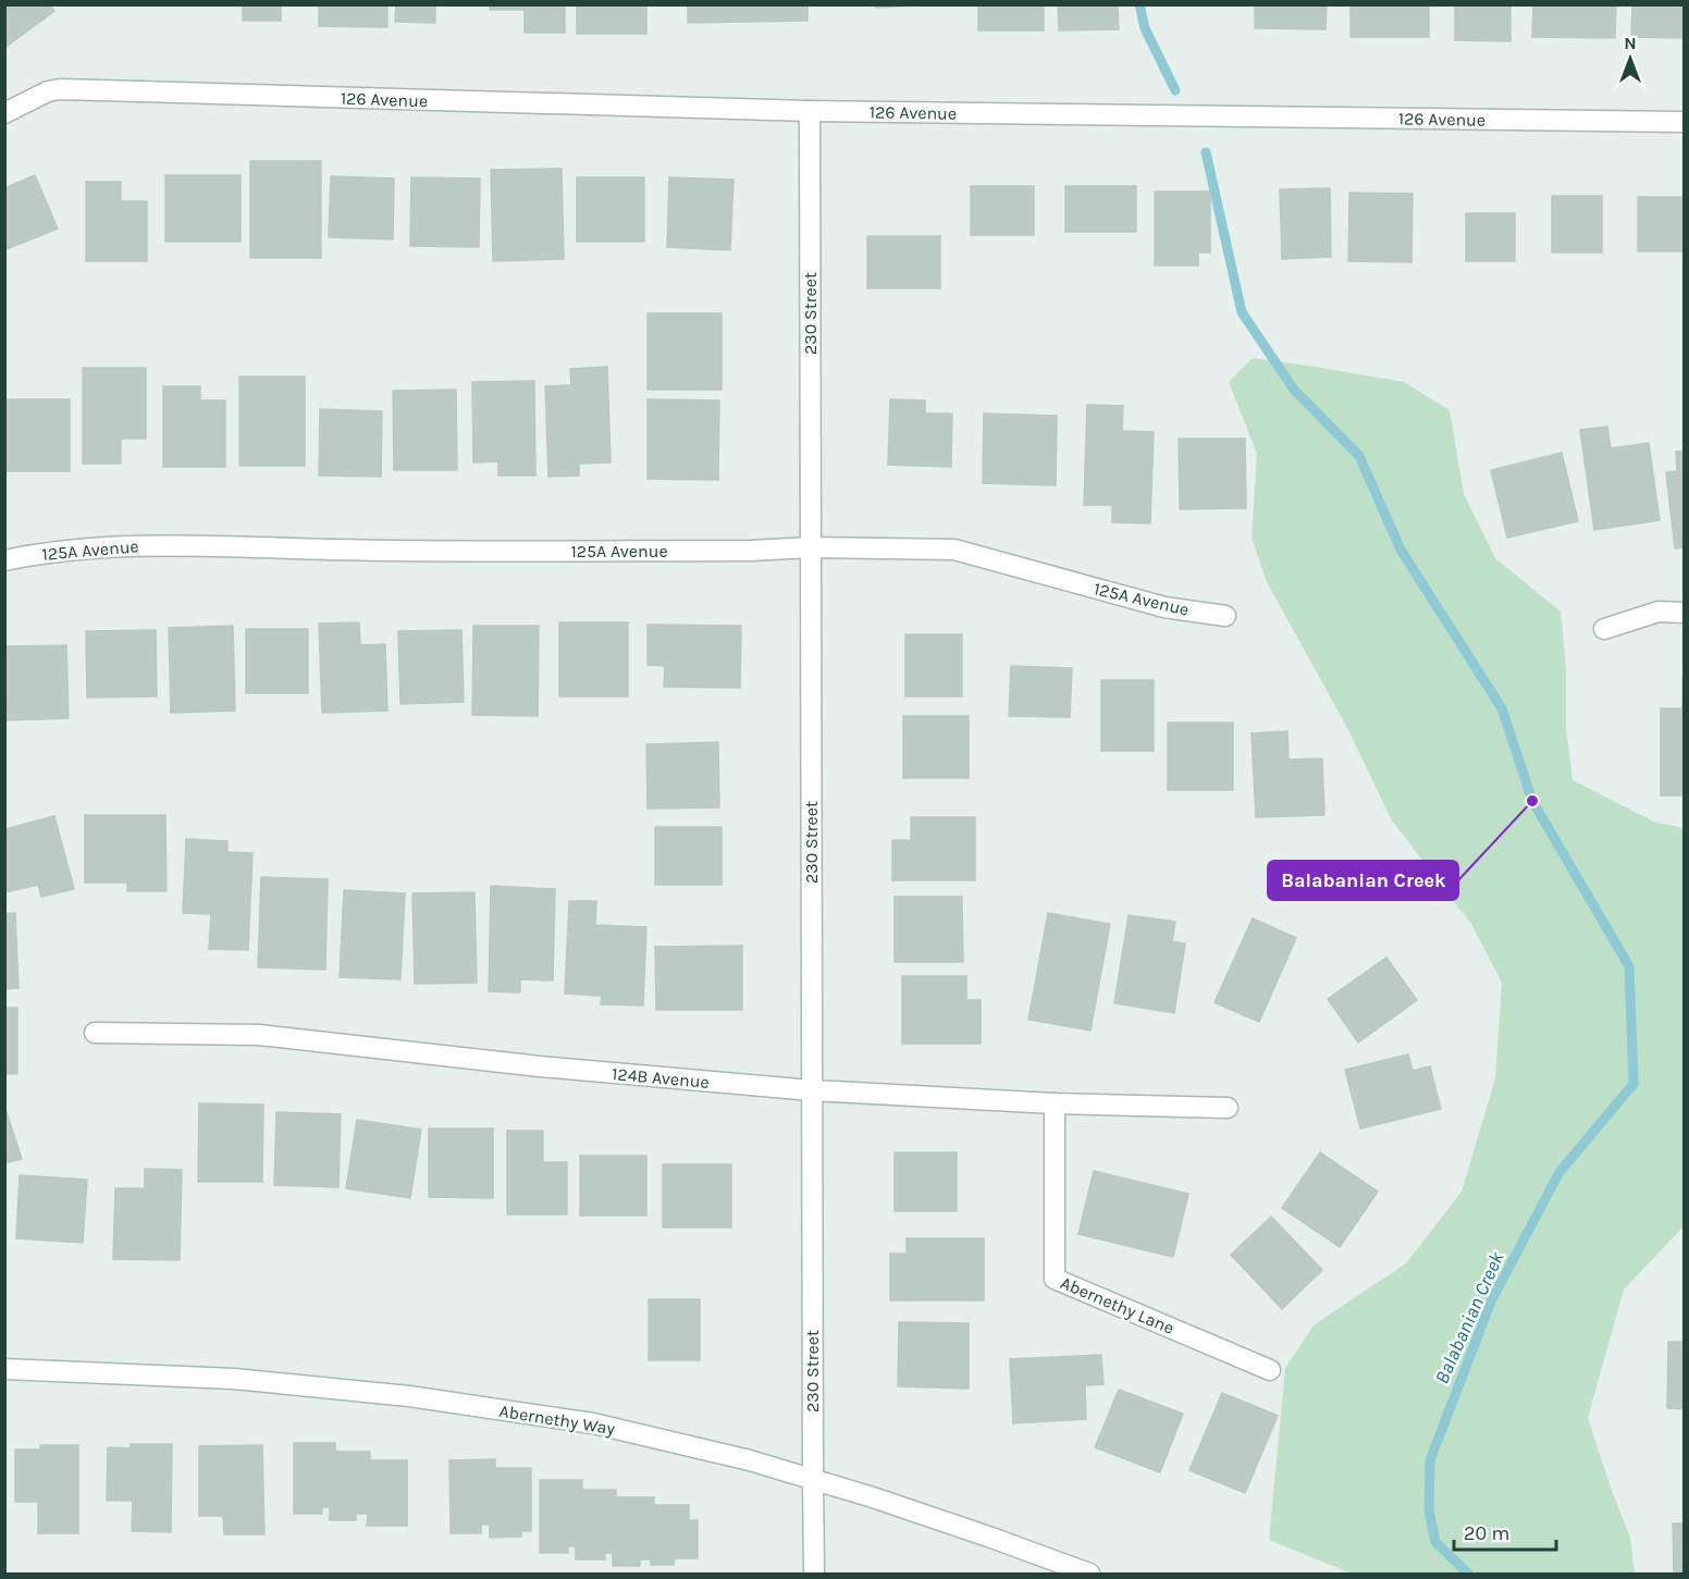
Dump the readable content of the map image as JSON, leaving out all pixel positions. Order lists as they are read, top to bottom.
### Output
{
  "streets": {
    "street": [
      "126 Avenue",
      "230 Street",
      "125A Avenue",
      "124B Avenue",
      "Abernethy Lane",
      "Abernethy Way"
    ]
  },
  "crossings": [
    ["126 Avenue", "230 Street"],
    ["230 Street", "125A Avenue"],
    ["230 Street", "124B Avenue"],
    ["230 Street", "Abernethy Way"],
    ["124B Avenue", "Abernethy Lane"]
  ],
  "water": ["Balabanian Creek"],
  "places": ["Balabanian Creek"],
  "scale_bar": "20 m",
  "north": "top"
}
